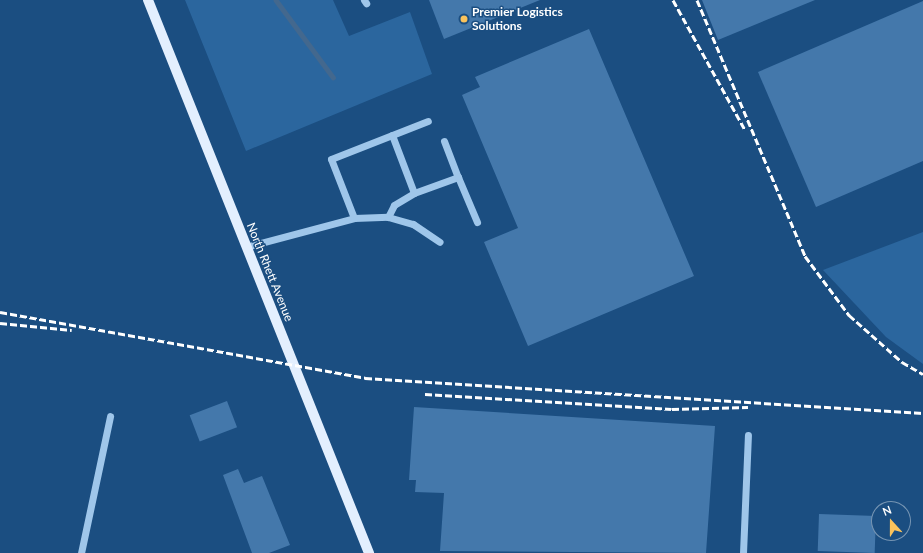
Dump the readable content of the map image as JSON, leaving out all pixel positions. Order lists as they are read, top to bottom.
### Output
{
  "streets": {
    "main road": ["North Rhett Avenue"]
  },
  "places": ["Premier Logistics Solutions"],
  "north": "top"
}
